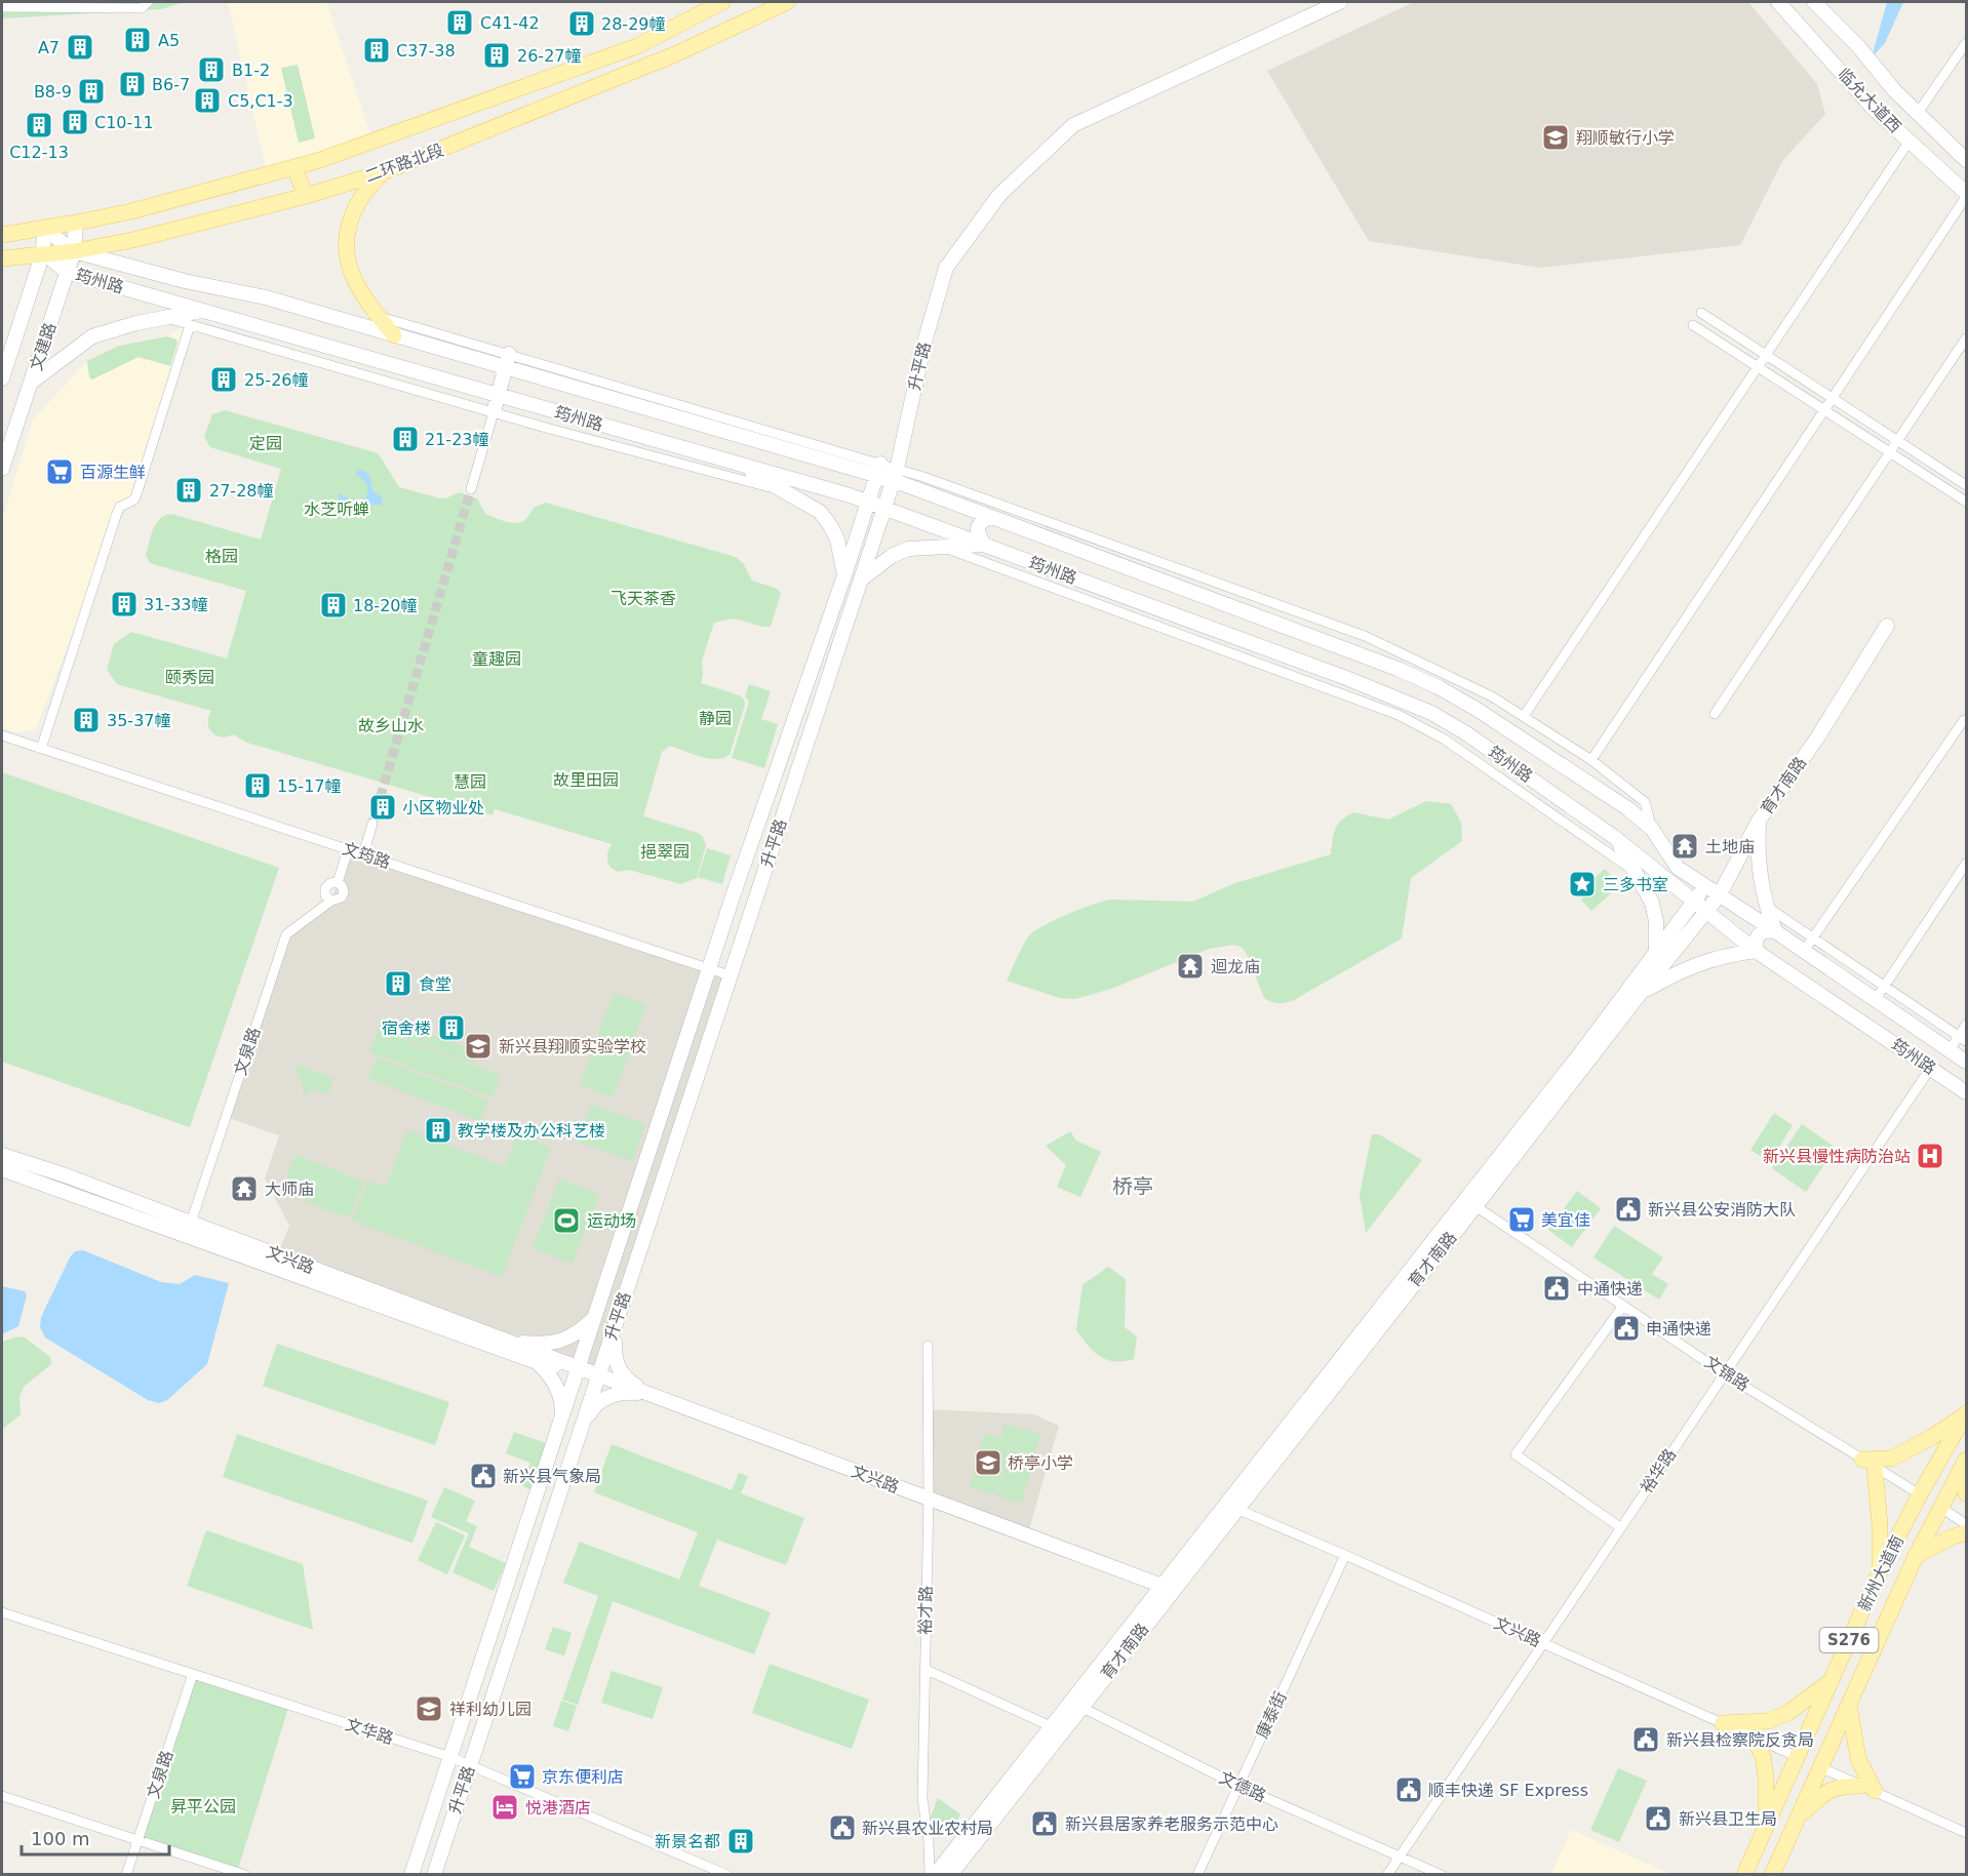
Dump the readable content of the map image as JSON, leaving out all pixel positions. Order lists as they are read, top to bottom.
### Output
{
  "streets": {
    "main road": ["二环路北段", "新州大道南", "S276"],
    "street": [
      "临允大道西",
      "筠州路",
      "文建路",
      "升平路",
      "育才南路",
      "文筠路",
      "文泉路",
      "文兴路",
      "文锦路",
      "裕华路",
      "裕才路",
      "康泰街",
      "文华路",
      "文德路"
    ]
  },
  "crossings": [
    ["二环路北段", "筠州路"],
    ["二环路北段", "文建路"],
    ["筠州路", "文建路"],
    ["筠州路", "升平路"],
    ["筠州路", "育才南路"],
    ["筠州路", "裕华路"],
    ["升平路", "文筠路"],
    ["升平路", "文兴路"],
    ["升平路", "文华路"],
    ["育才南路", "文兴路"],
    ["育才南路", "文锦路"],
    ["育才南路", "文德路"],
    ["文筠路", "文泉路"],
    ["文泉路", "文兴路"],
    ["文泉路", "文华路"],
    ["文兴路", "裕华路"],
    ["文兴路", "新州大道南"],
    ["文兴路", "裕才路"],
    ["文兴路", "康泰街"],
    ["文锦路", "裕华路"],
    ["文锦路", "新州大道南"],
    ["裕华路", "文德路"],
    ["康泰街", "文德路"]
  ],
  "districts": ["桥亭"],
  "parks": [
    "定园",
    "水芝听蝉",
    "格园",
    "飞天茶香",
    "童趣园",
    "颐秀园",
    "静园",
    "故乡山水",
    "故里田园",
    "慧园",
    "挹翠园",
    "昇平公园"
  ],
  "places": {
    "building": [
      "C41-42",
      "28-29幢",
      "A5",
      "A7",
      "C37-38",
      "26-27幢",
      "B1-2",
      "B6-7",
      "B8-9",
      "C5,C1-3",
      "C10-11",
      "C12-13",
      "25-26幢",
      "21-23幢",
      "27-28幢",
      "31-33幢",
      "18-20幢",
      "35-37幢",
      "15-17幢",
      "小区物业处",
      "食堂",
      "宿舍楼",
      "教学楼及办公科艺楼",
      "新景名都"
    ],
    "school or university": [
      "翔顺敏行小学",
      "新兴县翔顺实验学校",
      "桥亭小学",
      "祥利幼儿园"
    ],
    "supermarket": ["百源生鲜", "美宜佳", "京东便利店"],
    "temple": ["土地庙", "迴龙庙", "大师庙"],
    "place": ["三多书室"],
    "hospital": ["新兴县慢性病防治站"],
    "public building": [
      "新兴县公安消防大队",
      "中通快递",
      "申通快递",
      "新兴县气象局",
      "新兴县检察院反贪局",
      "顺丰快递 SF Express",
      "新兴县卫生局",
      "新兴县居家养老服务示范中心",
      "新兴县农业农村局"
    ],
    "sports": ["运动场"],
    "hotel": ["悦港酒店"]
  },
  "scale_bar": "100 m"
}
